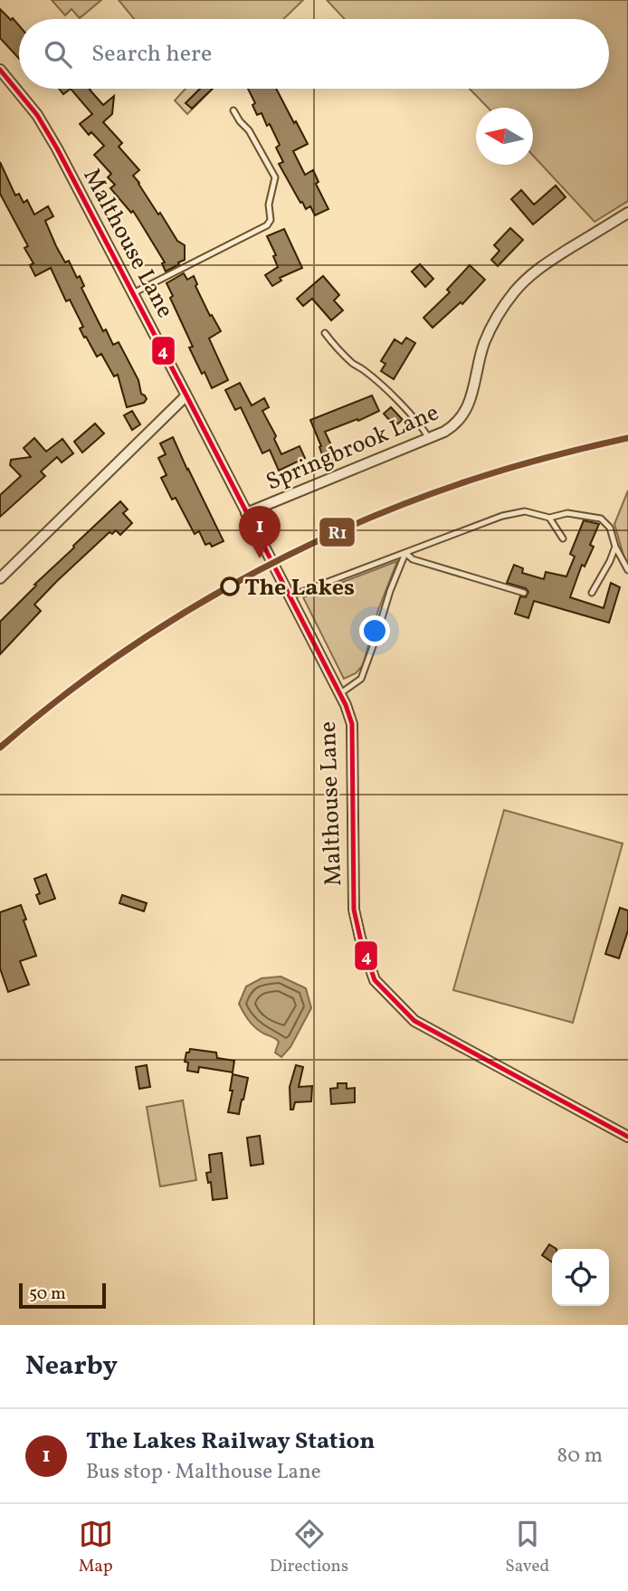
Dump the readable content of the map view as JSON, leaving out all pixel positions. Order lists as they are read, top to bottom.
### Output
{
  "streets": {
    "street": ["Malthouse Lane", "Springbrook Lane"]
  },
  "crossings": [
    ["Malthouse Lane", "Springbrook Lane"]
  ],
  "places": ["The Lakes"],
  "lines": ["transit line 4", "transit line R1"],
  "scale_bar": "50 m",
  "north": "left",
  "page": {
    "search": "Search here",
    "pins": "1",
    "scale": "50 m",
    "heading": "Nearby",
    "list": [
      {
        "mark": "1",
        "name": "The Lakes Railway Station",
        "note": "Bus stop · Malthouse Lane",
        "value": "80 m"
      }
    ],
    "nav": ["Map", "Directions", "Saved"]
  }
}
